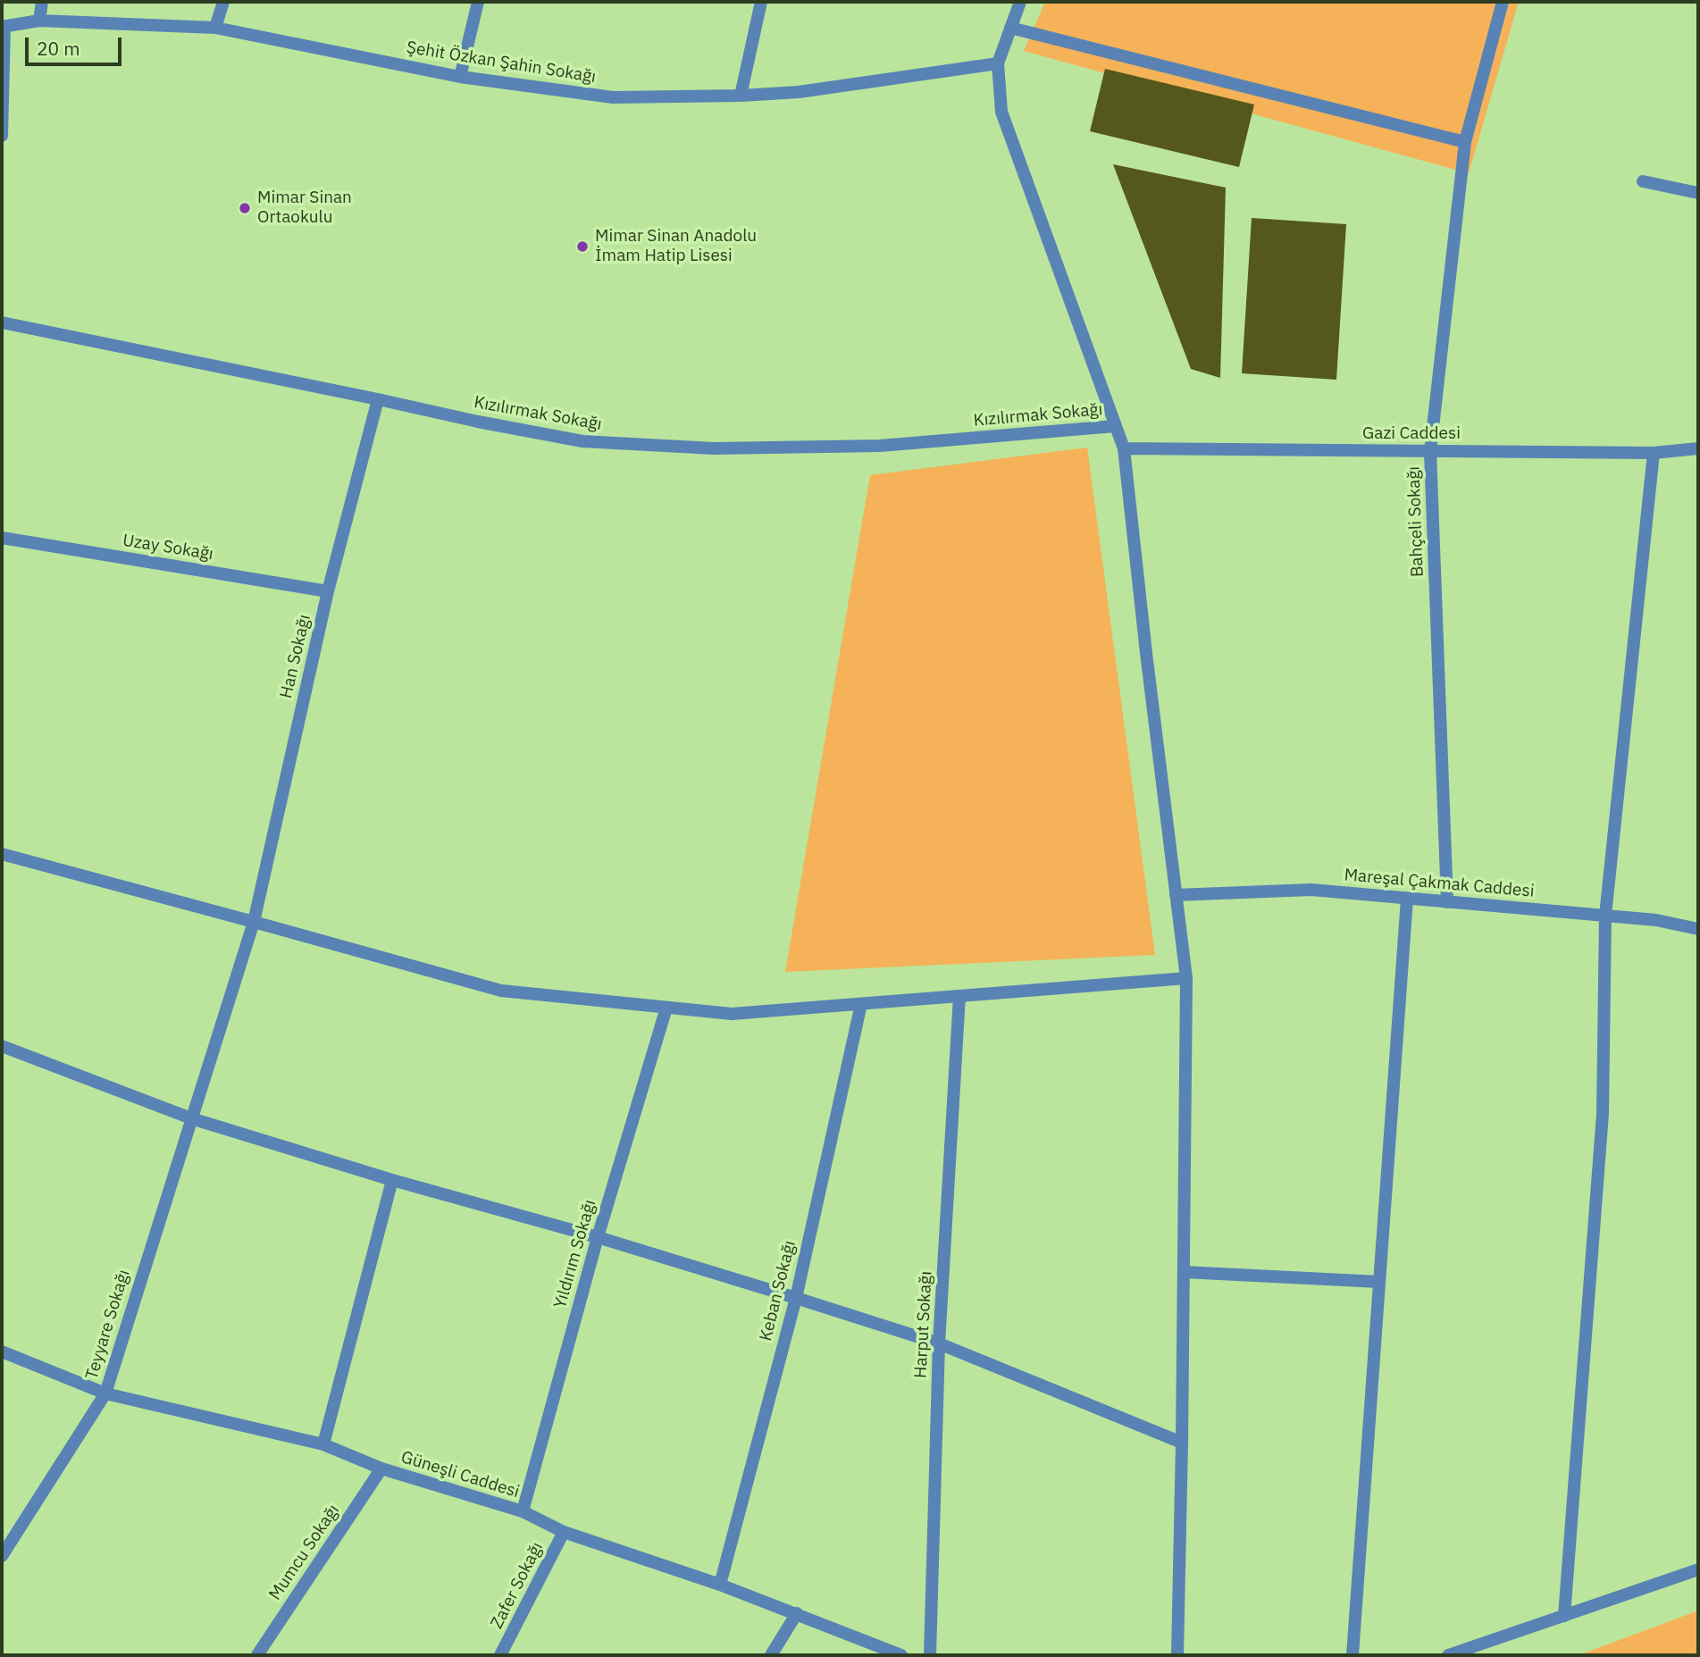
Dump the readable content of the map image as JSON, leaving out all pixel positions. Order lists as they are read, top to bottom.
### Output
{
  "streets": {
    "street": [
      "Şehit Özkan Şahin Sokağı",
      "Kızılırmak Sokağı",
      "Gazi Caddesi",
      "Bahçeli Sokağı",
      "Uzay Sokağı",
      "Han Sokağı",
      "Mareşal Çakmak Caddesi",
      "Yıldırım Sokağı",
      "Keban Sokağı",
      "Teyyare Sokağı",
      "Harput Sokağı",
      "Güneşli Caddesi",
      "Mumcu Sokağı",
      "Zafer Sokağı"
    ]
  },
  "crossings": [
    ["Kızılırmak Sokağı", "Han Sokağı"],
    ["Gazi Caddesi", "Bahçeli Sokağı"],
    ["Bahçeli Sokağı", "Mareşal Çakmak Caddesi"],
    ["Uzay Sokağı", "Han Sokağı"],
    ["Han Sokağı", "Teyyare Sokağı"],
    ["Yıldırım Sokağı", "Güneşli Caddesi"],
    ["Keban Sokağı", "Güneşli Caddesi"],
    ["Teyyare Sokağı", "Güneşli Caddesi"],
    ["Güneşli Caddesi", "Mumcu Sokağı"],
    ["Güneşli Caddesi", "Zafer Sokağı"]
  ],
  "places": ["Mimar Sinan Ortaokulu", "Mimar Sinan Anadolu İmam Hatip Lisesi"],
  "scale_bar": "20 m"
}
